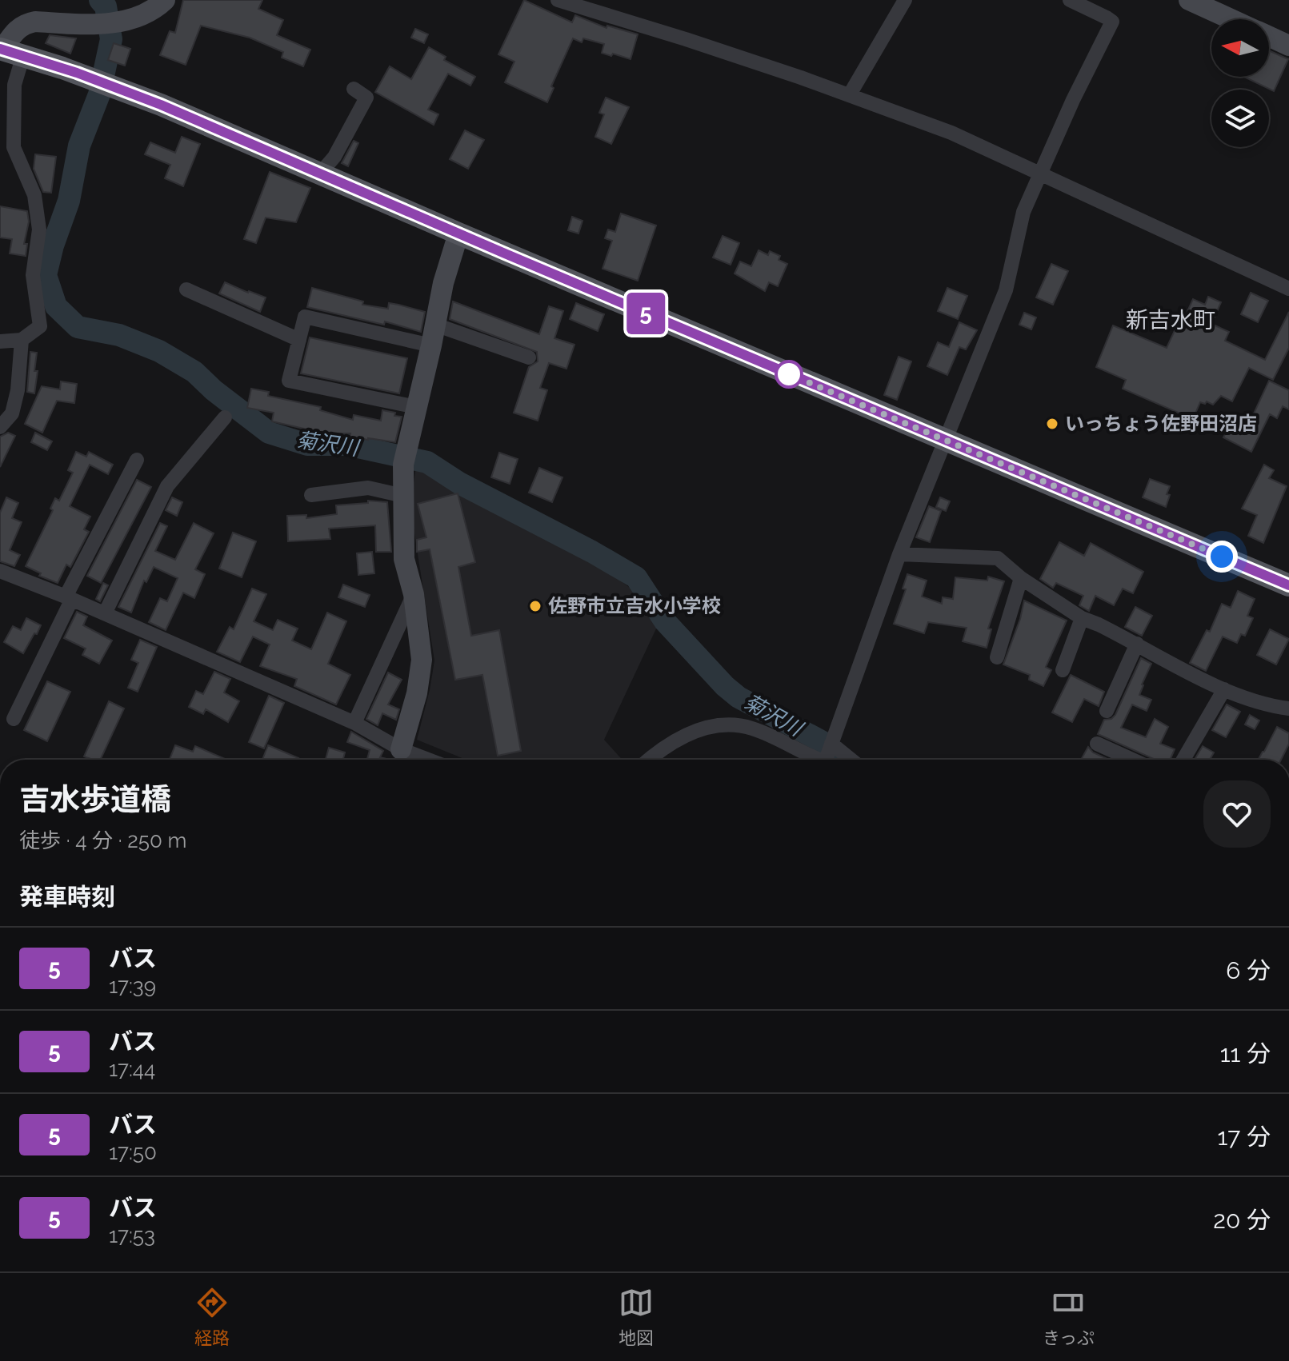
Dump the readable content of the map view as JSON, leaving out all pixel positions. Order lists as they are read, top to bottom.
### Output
{
  "districts": ["新吉水町"],
  "water": ["菊沢川"],
  "places": ["いっちょう佐野田沼店", "佐野市立吉水小学校"],
  "lines": ["bus line 5"],
  "north": "left",
  "page": {
    "on_map": "5",
    "heading": [
      ["吉水歩道橋", "徒歩 · 4 分 · 250 m"],
      "発車時刻"
    ],
    "list": [
      {
        "mark": "5",
        "name": "バス",
        "note": "17:39",
        "value": "6 分"
      },
      {
        "mark": "5",
        "name": "バス",
        "note": "17:44",
        "value": "11 分"
      },
      {
        "mark": "5",
        "name": "バス",
        "note": "17:50",
        "value": "17 分"
      },
      {
        "mark": "5",
        "name": "バス",
        "note": "17:53",
        "value": "20 分"
      }
    ],
    "tabs": ["経路", "地図", "きっぷ"]
  }
}
